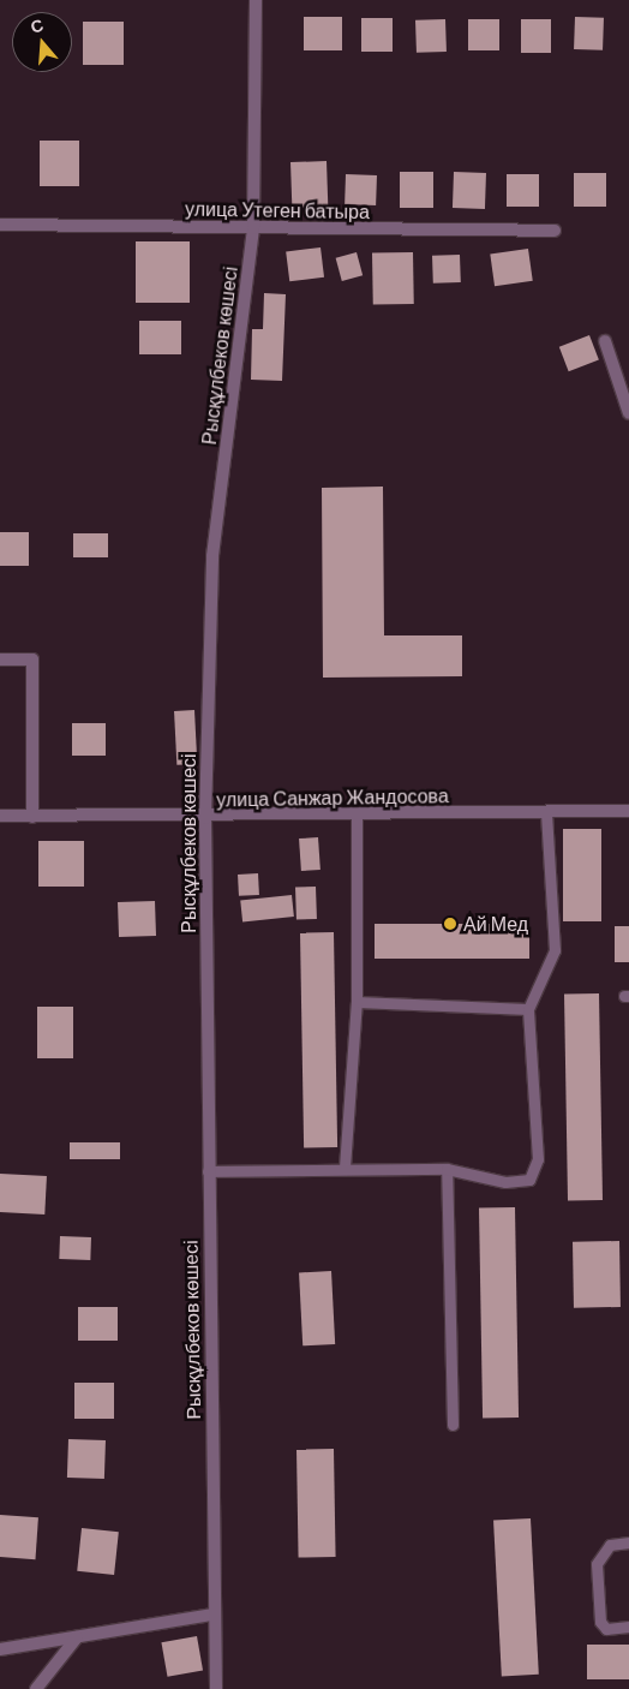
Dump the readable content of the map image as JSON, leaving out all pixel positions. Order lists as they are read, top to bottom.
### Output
{
  "streets": {
    "street": ["улица Утеген батыра", "Рысқұлбеков көшесі", "улица Санжар Жандосова"]
  },
  "crossings": [
    ["улица Утеген батыра", "Рысқұлбеков көшесі"],
    ["Рысқұлбеков көшесі", "улица Санжар Жандосова"]
  ],
  "places": ["Ай Мед"],
  "north": "top"
}
